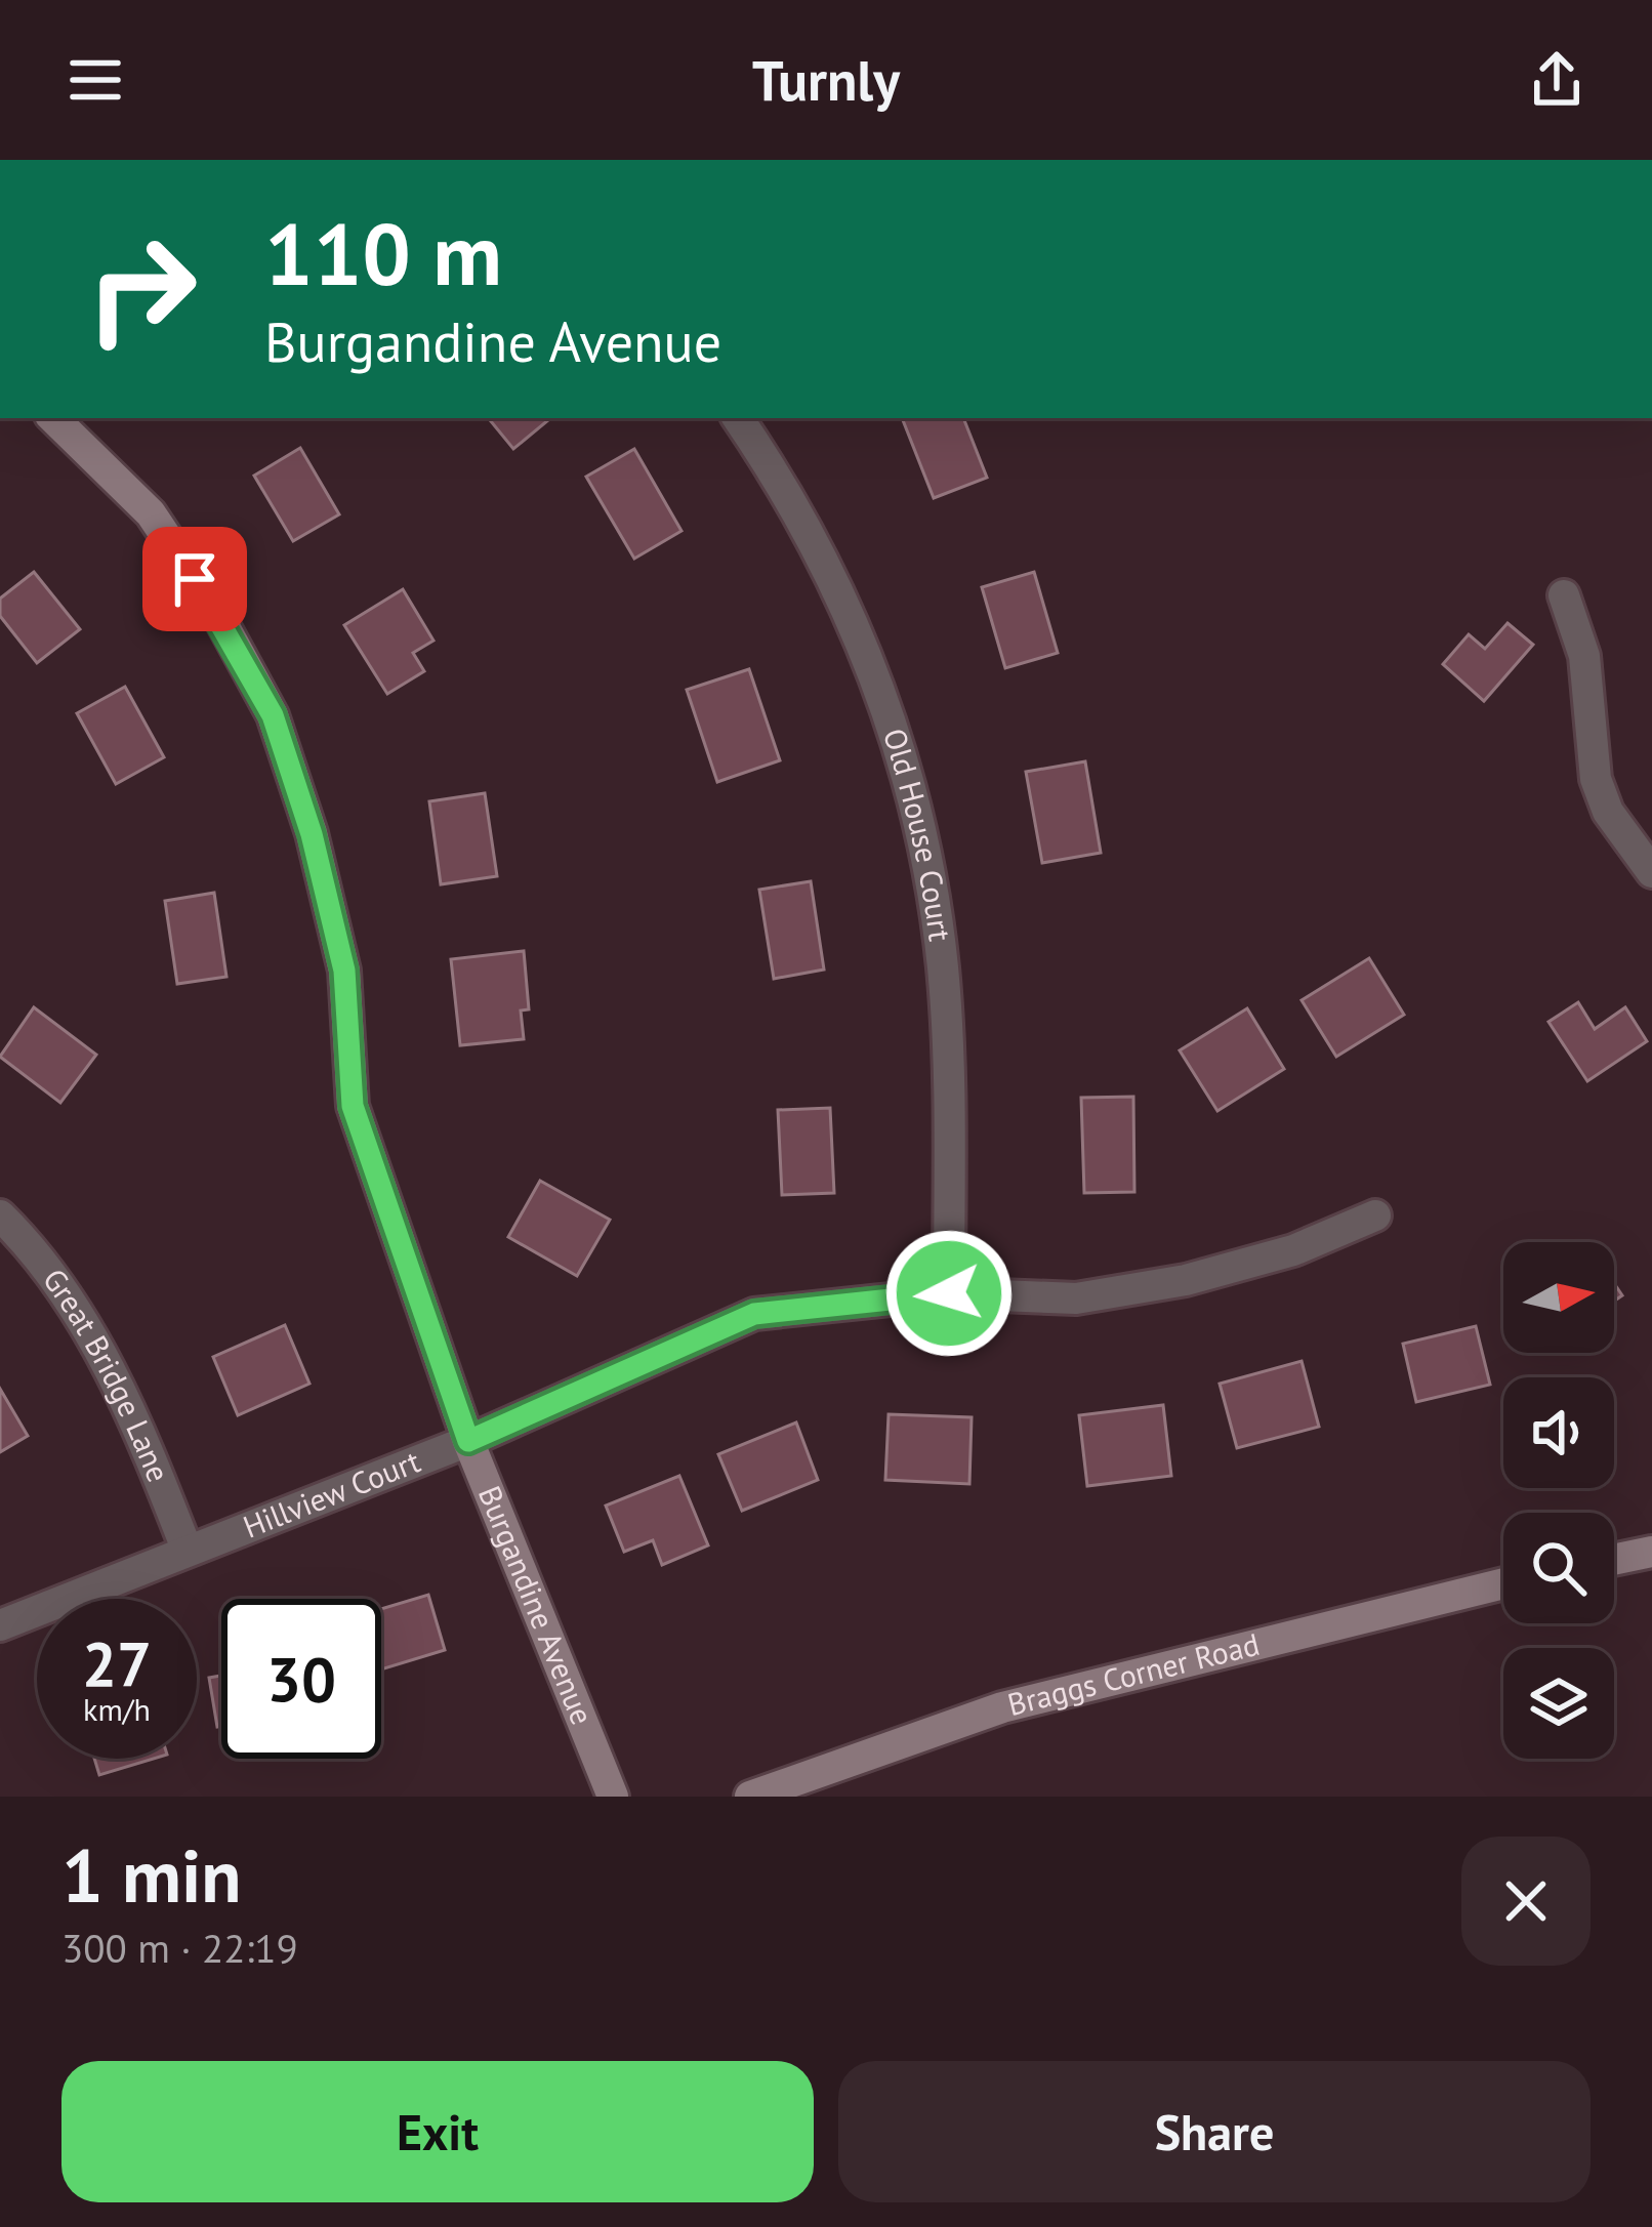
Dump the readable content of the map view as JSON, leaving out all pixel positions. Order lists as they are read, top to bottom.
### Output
{
  "streets": {
    "street": [
      "Old House Court",
      "Great Bridge Lane",
      "Hillview Court",
      "Burgandine Avenue",
      "Braggs Corner Road"
    ]
  },
  "crossings": [
    ["Old House Court", "Hillview Court"],
    ["Great Bridge Lane", "Hillview Court"],
    ["Hillview Court", "Burgandine Avenue"]
  ],
  "north": "right",
  "page": {
    "header": "Turnly",
    "turn": ["110 m", "Burgandine Avenue"],
    "speed": "27 km/h",
    "limit": "30",
    "heading": ["1 min", "300 m · 22:19"],
    "buttons": ["Exit", "Share"]
  }
}
